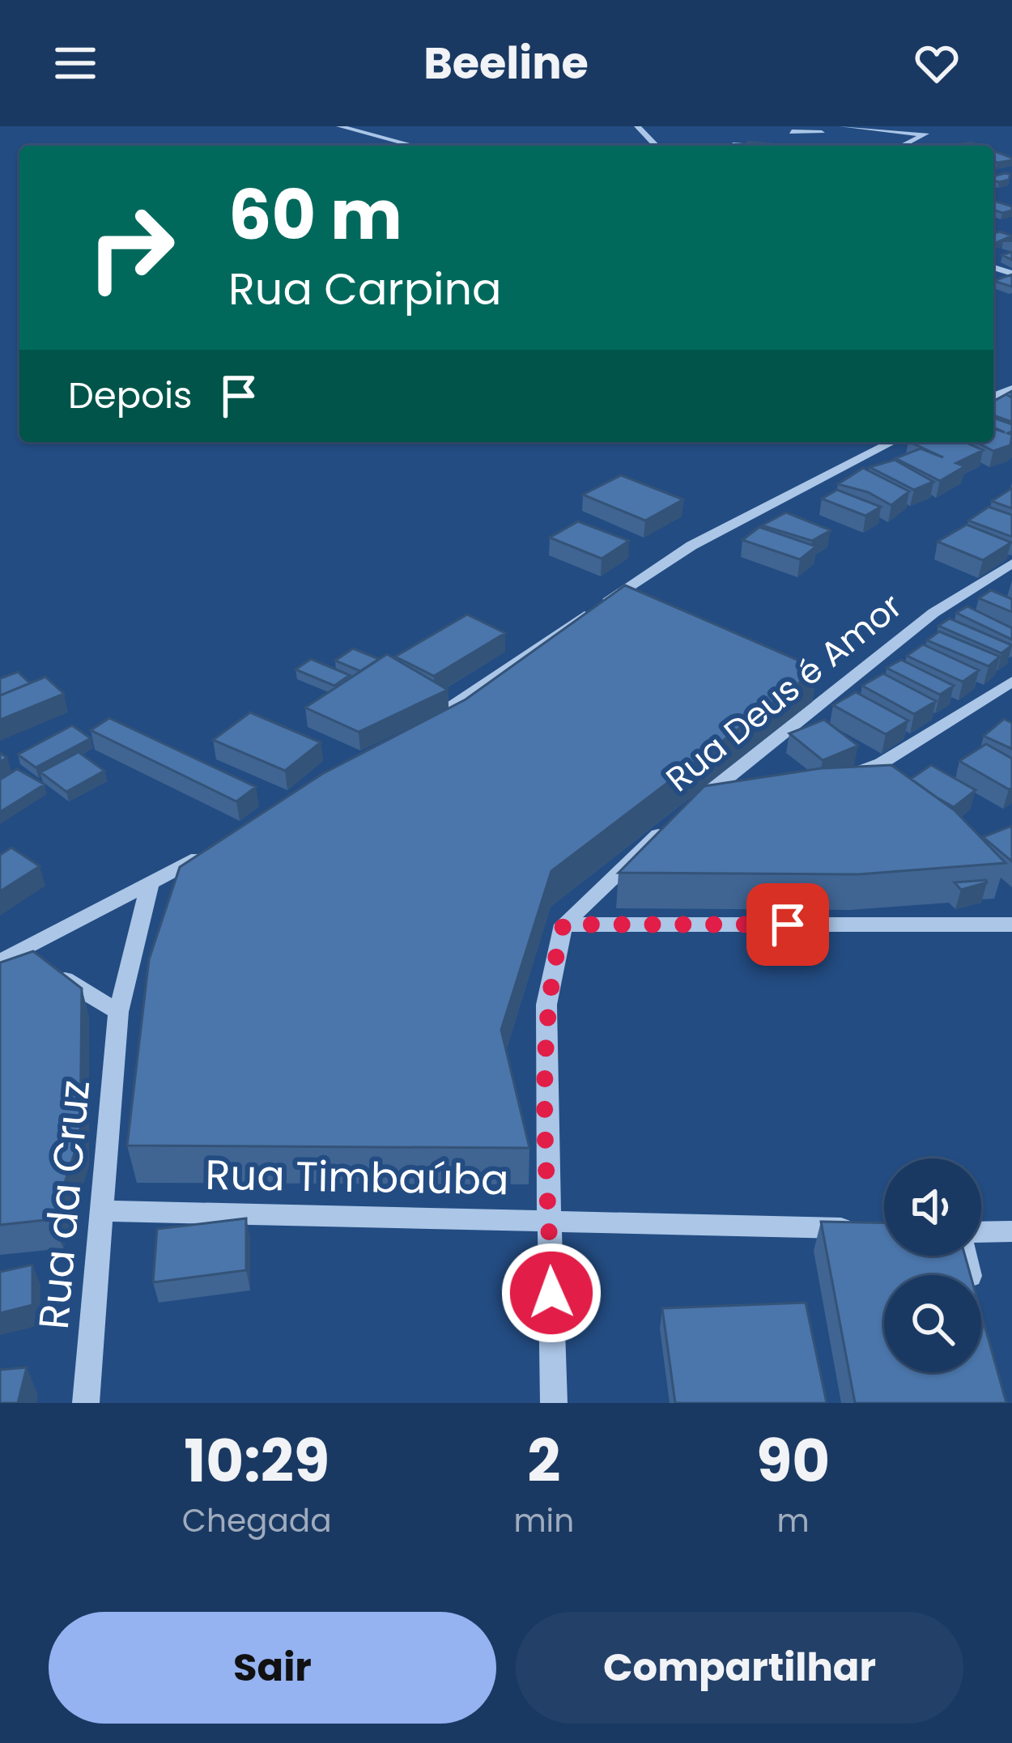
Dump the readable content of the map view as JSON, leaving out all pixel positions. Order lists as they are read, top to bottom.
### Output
{
  "streets": {
    "street": ["Rua Deus é Amor", "Rua Timbaúba", "Rua da Cruz"]
  },
  "crossings": [
    ["Rua Timbaúba", "Rua da Cruz"]
  ],
  "page": {
    "header": "Beeline",
    "turn": ["60 m", "Rua Carpina"],
    "then": "Depois",
    "eta": [
      "10:29",
      "Chegada",
      "2",
      "min",
      "90",
      "m"
    ],
    "buttons": ["Sair", "Compartilhar"]
  }
}
